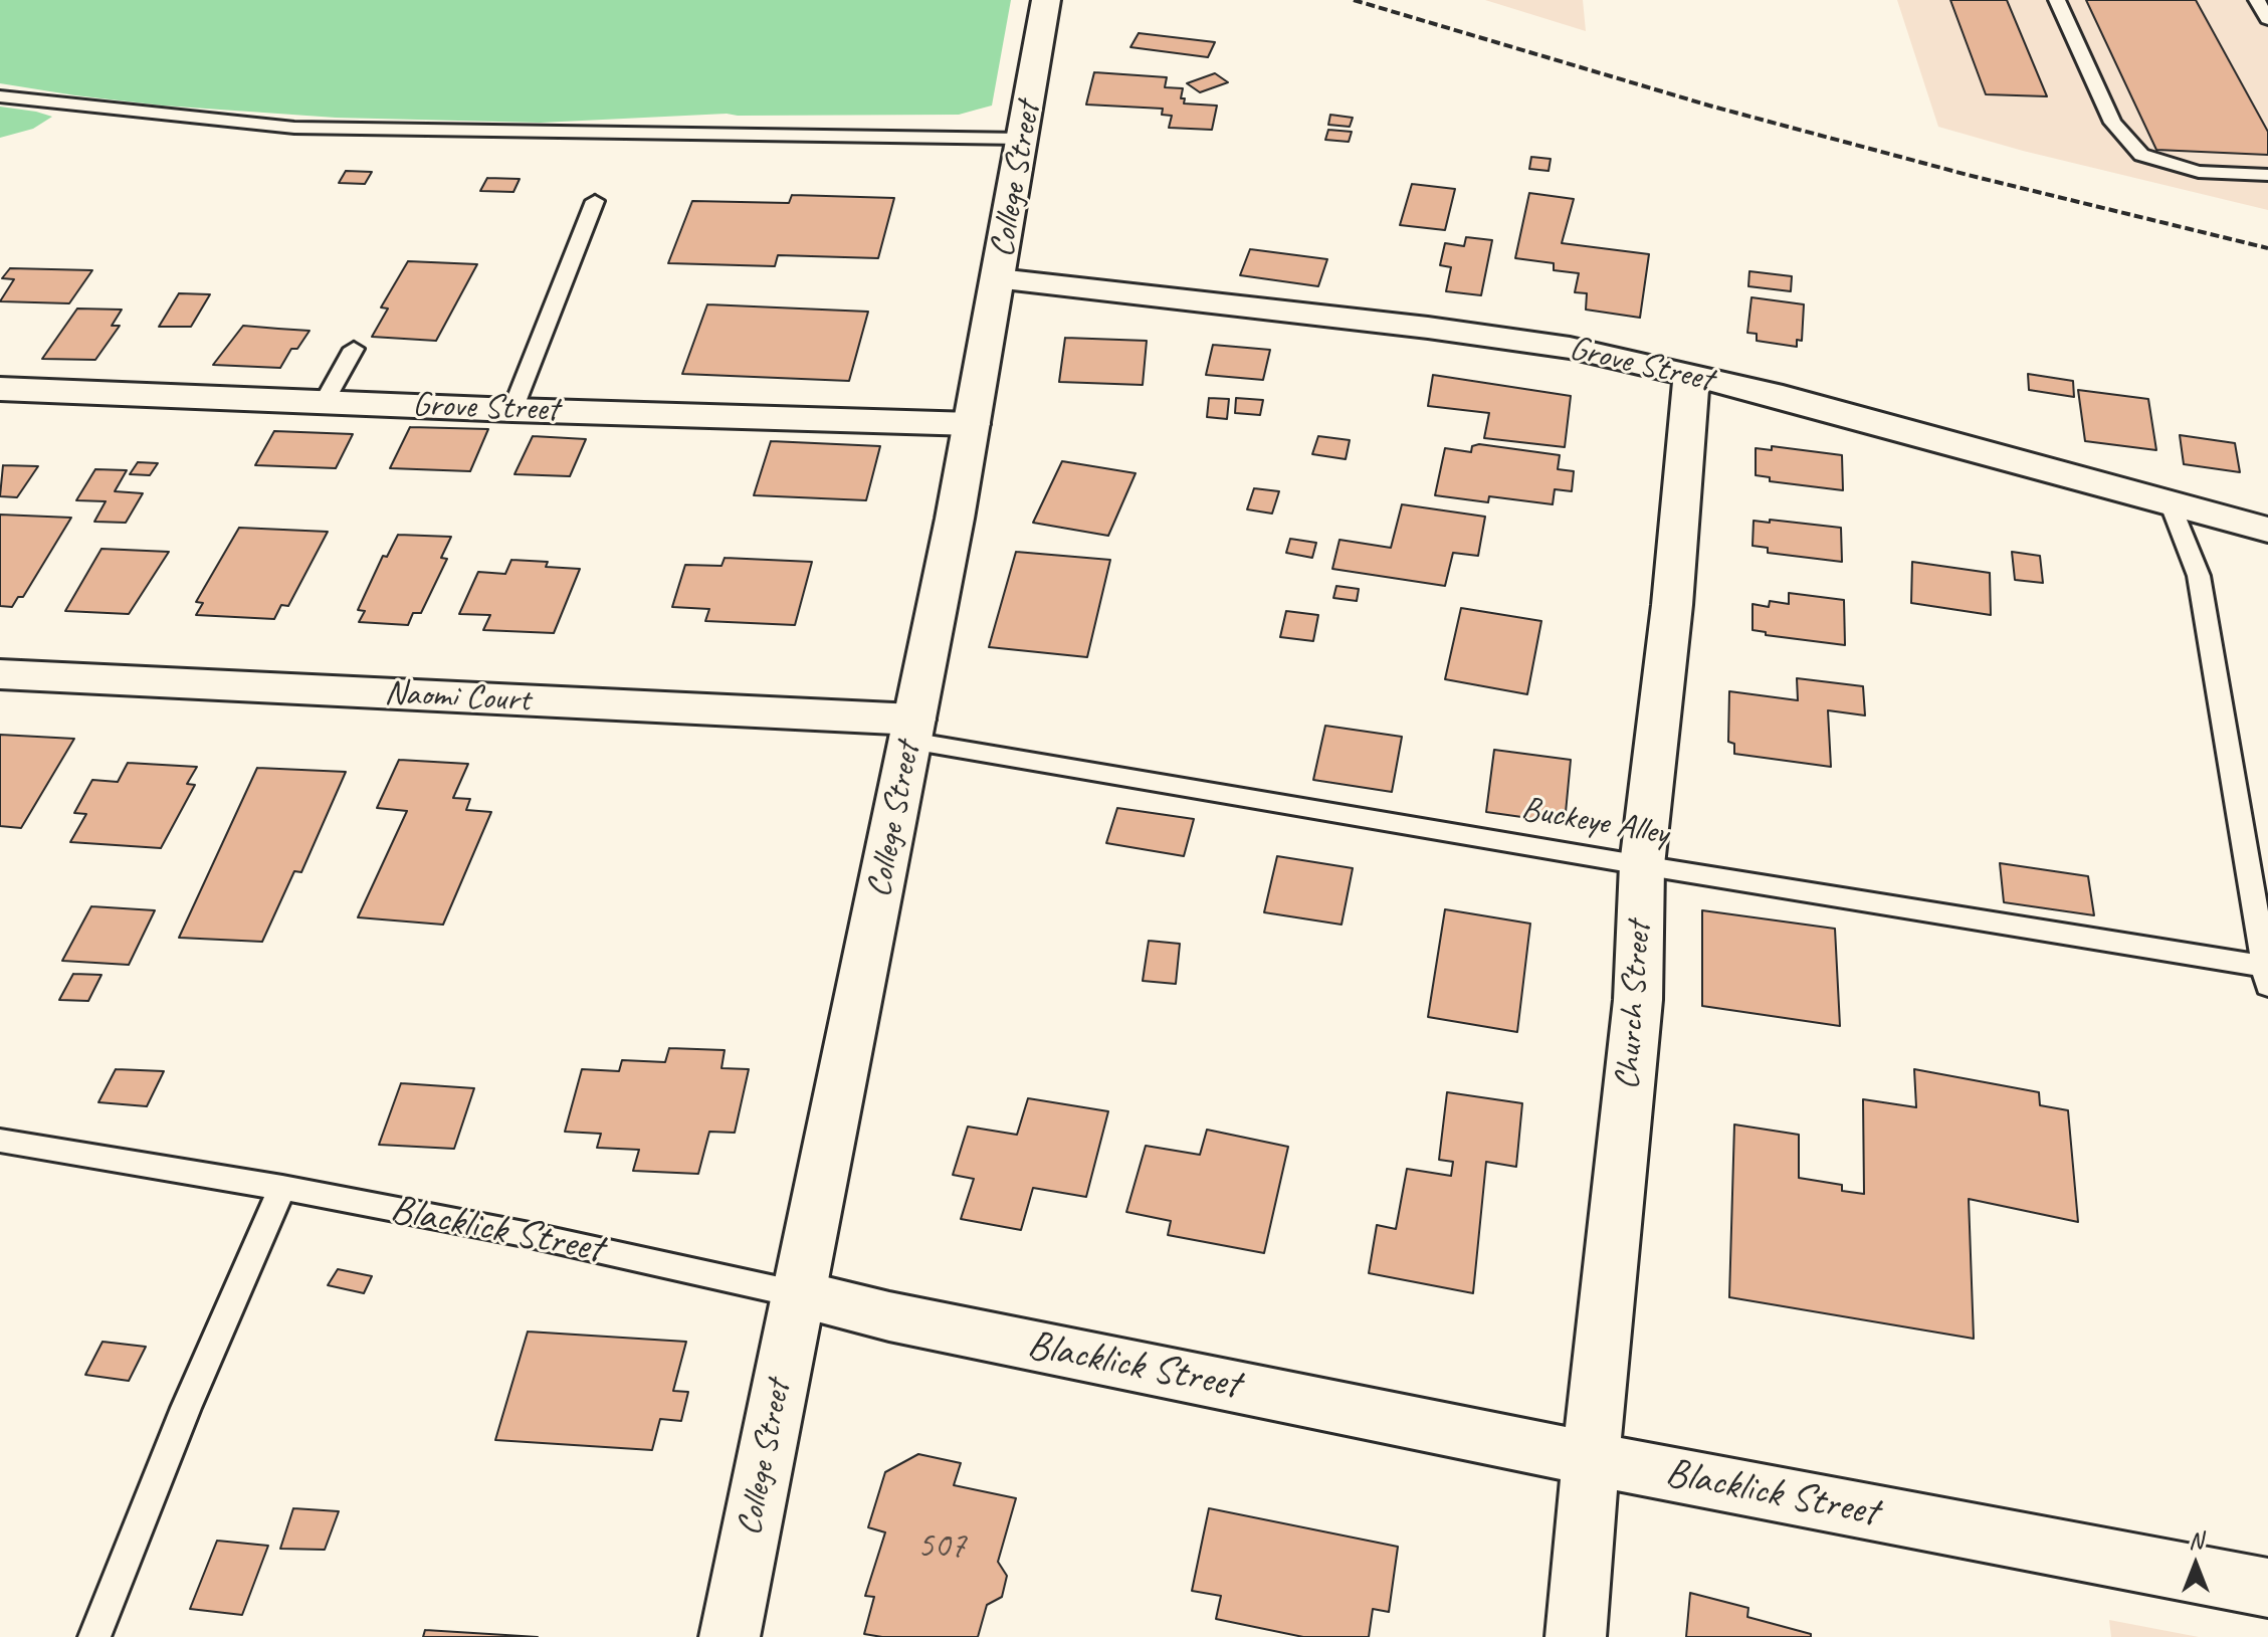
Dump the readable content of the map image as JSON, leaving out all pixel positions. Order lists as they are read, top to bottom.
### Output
{
  "streets": {
    "street": [
      "College Street",
      "Grove Street",
      "Naomi Court",
      "Church Street",
      "Blacklick Street"
    ],
    "lane": ["Buckeye Alley"]
  },
  "crossings": [
    ["College Street", "Grove Street"],
    ["College Street", "Naomi Court"],
    ["College Street", "Buckeye Alley"],
    ["College Street", "Blacklick Street"],
    ["Grove Street", "Church Street"],
    ["Naomi Court", "Buckeye Alley"],
    ["Buckeye Alley", "Church Street"],
    ["Church Street", "Blacklick Street"]
  ],
  "house_numbers": ["507"],
  "north": "top"
}
